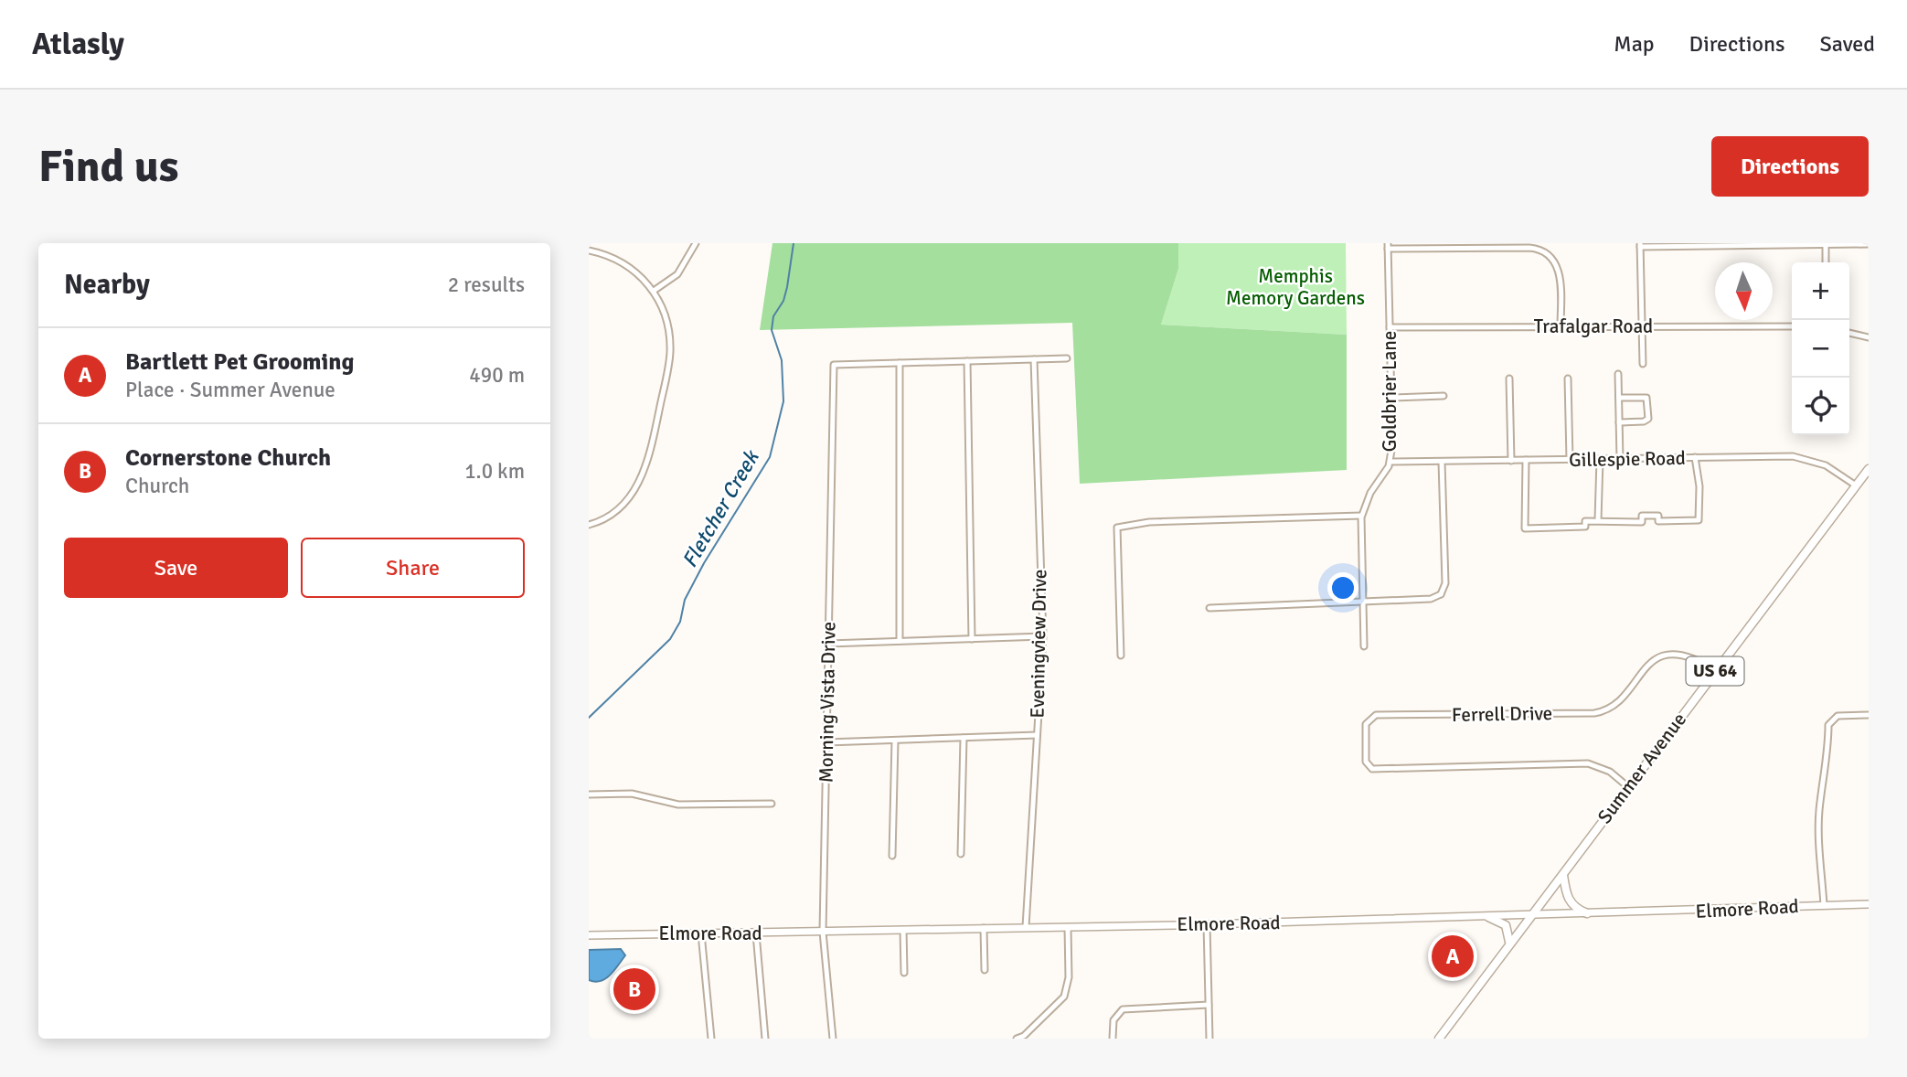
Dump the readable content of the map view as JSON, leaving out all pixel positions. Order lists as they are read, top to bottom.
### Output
{
  "streets": {
    "main road": ["US 64", "Summer Avenue"],
    "street": [
      "Trafalgar Road",
      "Goldbrier Lane",
      "Gillespie Road",
      "Eveningview Drive",
      "Morning Vista Drive",
      "Ferrell Drive",
      "Elmore Road"
    ]
  },
  "crossings": [
    ["Trafalgar Road", "Goldbrier Lane"],
    ["Goldbrier Lane", "Gillespie Road"],
    ["Gillespie Road", "Summer Avenue"],
    ["Eveningview Drive", "Elmore Road"],
    ["Morning Vista Drive", "Elmore Road"],
    ["Ferrell Drive", "Summer Avenue"],
    ["Summer Avenue", "Elmore Road"]
  ],
  "water": ["Fletcher Creek"],
  "parks": ["Memphis Memory Gardens"],
  "north": "bottom",
  "page": {
    "header": "Atlasly",
    "nav": ["Map", "Directions", "Saved"],
    "buttons": [
      "Directions",
      ["Save", "Share"]
    ],
    "title": "Find us",
    "heading": ["Nearby", "2 results"],
    "map_buttons": ["+", "−"],
    "list": [
      {
        "mark": "A",
        "name": "Bartlett Pet Grooming",
        "note": "Place · Summer Avenue",
        "value": "490 m"
      },
      {
        "mark": "B",
        "name": "Cornerstone Church",
        "note": "Church",
        "value": "1.0 km"
      }
    ],
    "pins": ["A", "B"]
  }
}
